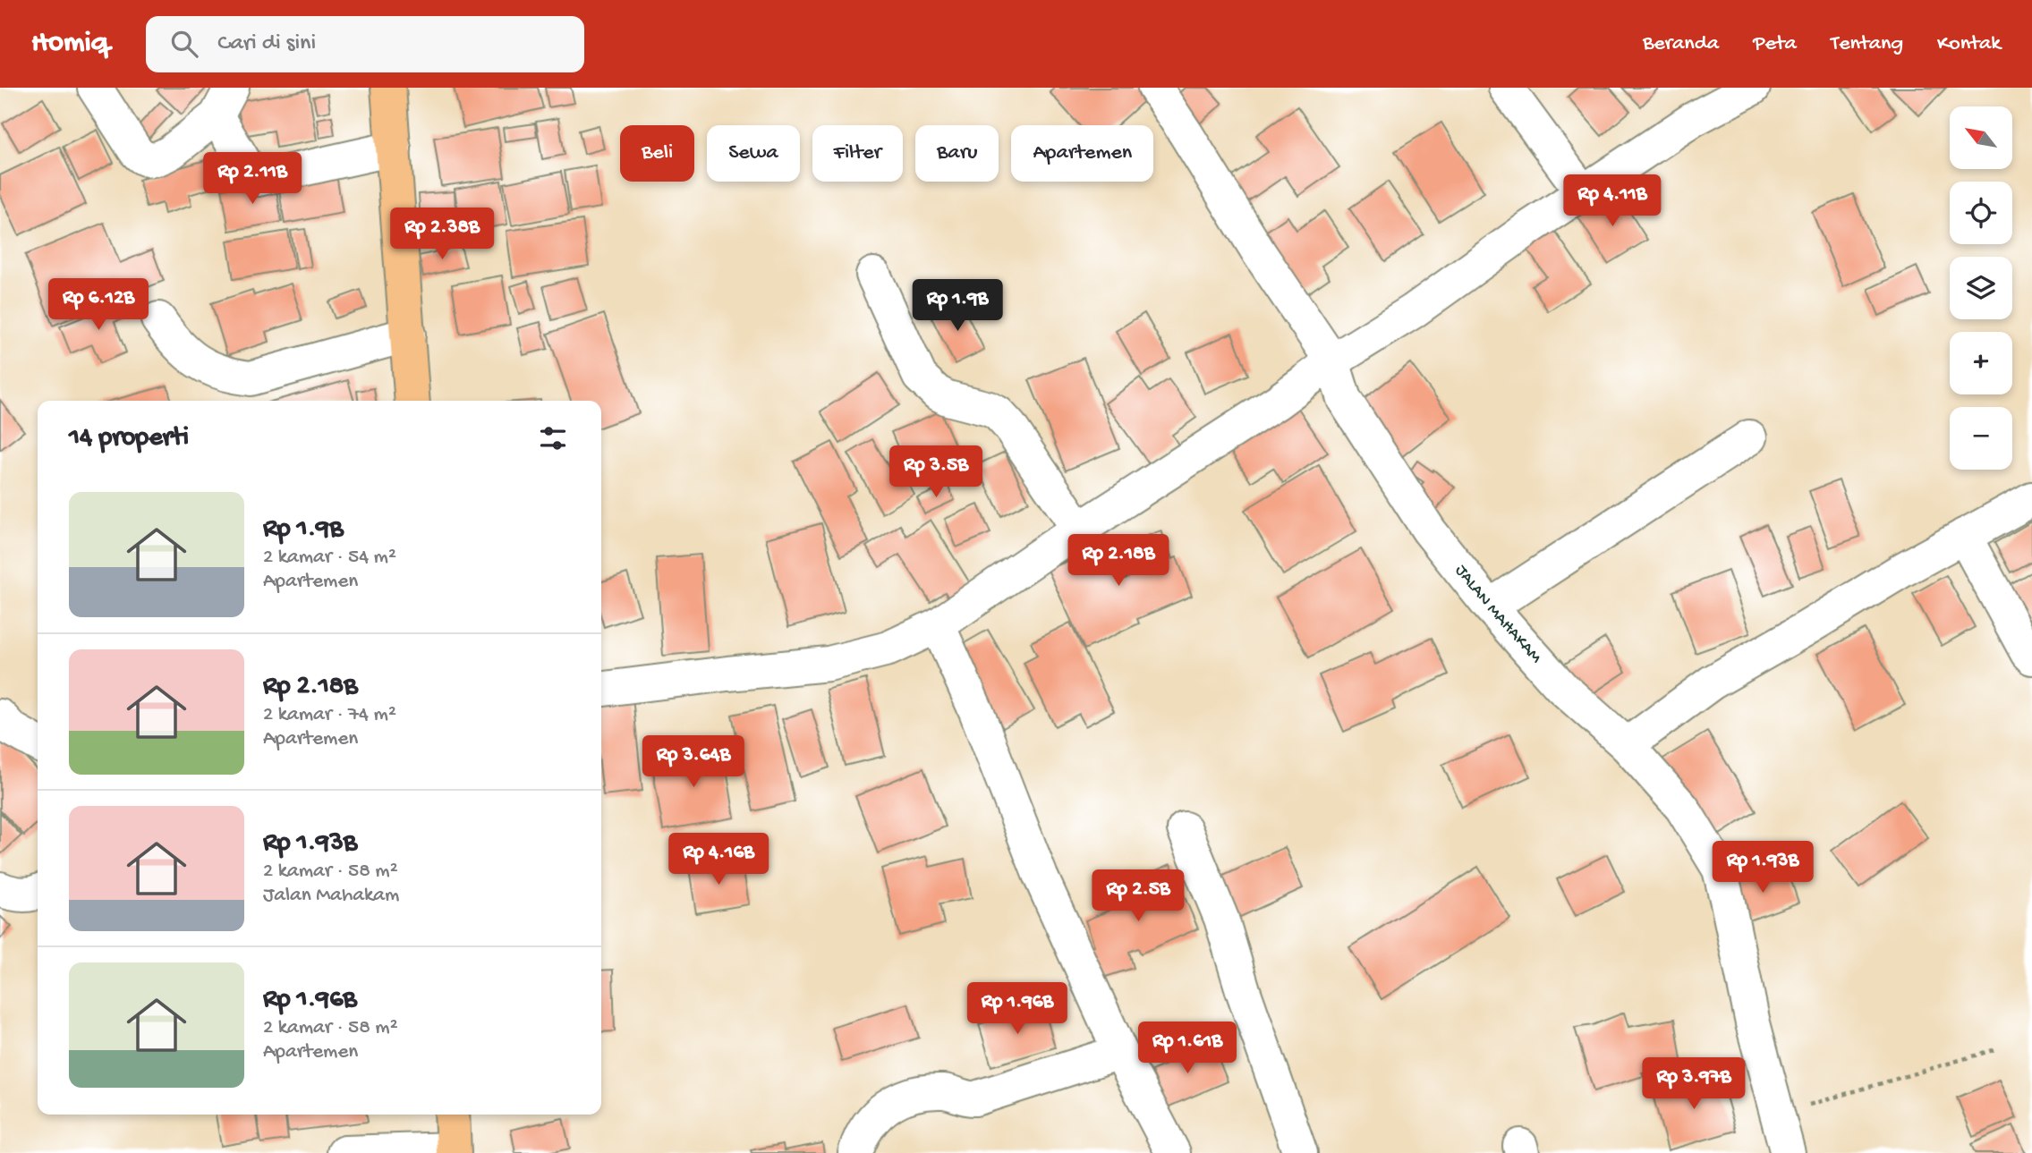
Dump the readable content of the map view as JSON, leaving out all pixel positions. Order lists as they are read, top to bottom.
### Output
{
  "streets": {
    "street": ["JALAN MAHAKAM"]
  },
  "north": "top left",
  "page": {
    "header": "Homiq",
    "search": "Cari di sini",
    "nav": [
      "Beranda",
      "Peta",
      "Tentang",
      "Kontak"
    ],
    "map_buttons": ["+", "−"],
    "chip": [
      "Beli",
      "Sewa",
      "Filter",
      "Baru",
      "Apartemen"
    ],
    "price": [
      "Rp 2.11B",
      "Rp 4.11B",
      "Rp 2.38B",
      "Rp 6.12B",
      "Rp 1.9B",
      "Rp 3.5B",
      "Rp 2.18B",
      "Rp 3.64B",
      "Rp 4.16B",
      "Rp 1.93B",
      "Rp 2.5B",
      "Rp 1.96B",
      "Rp 1.61B",
      "Rp 3.97B"
    ],
    "heading": "14 properti",
    "list": [
      {
        "name": "Rp 1.9B",
        "note": "2 kamar · 54 m² · Apartemen"
      },
      {
        "name": "Rp 2.18B",
        "note": "2 kamar · 74 m² · Apartemen"
      },
      {
        "name": "Rp 1.93B",
        "note": "2 kamar · 58 m² · Jalan Mahakam"
      },
      {
        "name": "Rp 1.96B",
        "note": "2 kamar · 58 m² · Apartemen"
      }
    ]
  }
}
